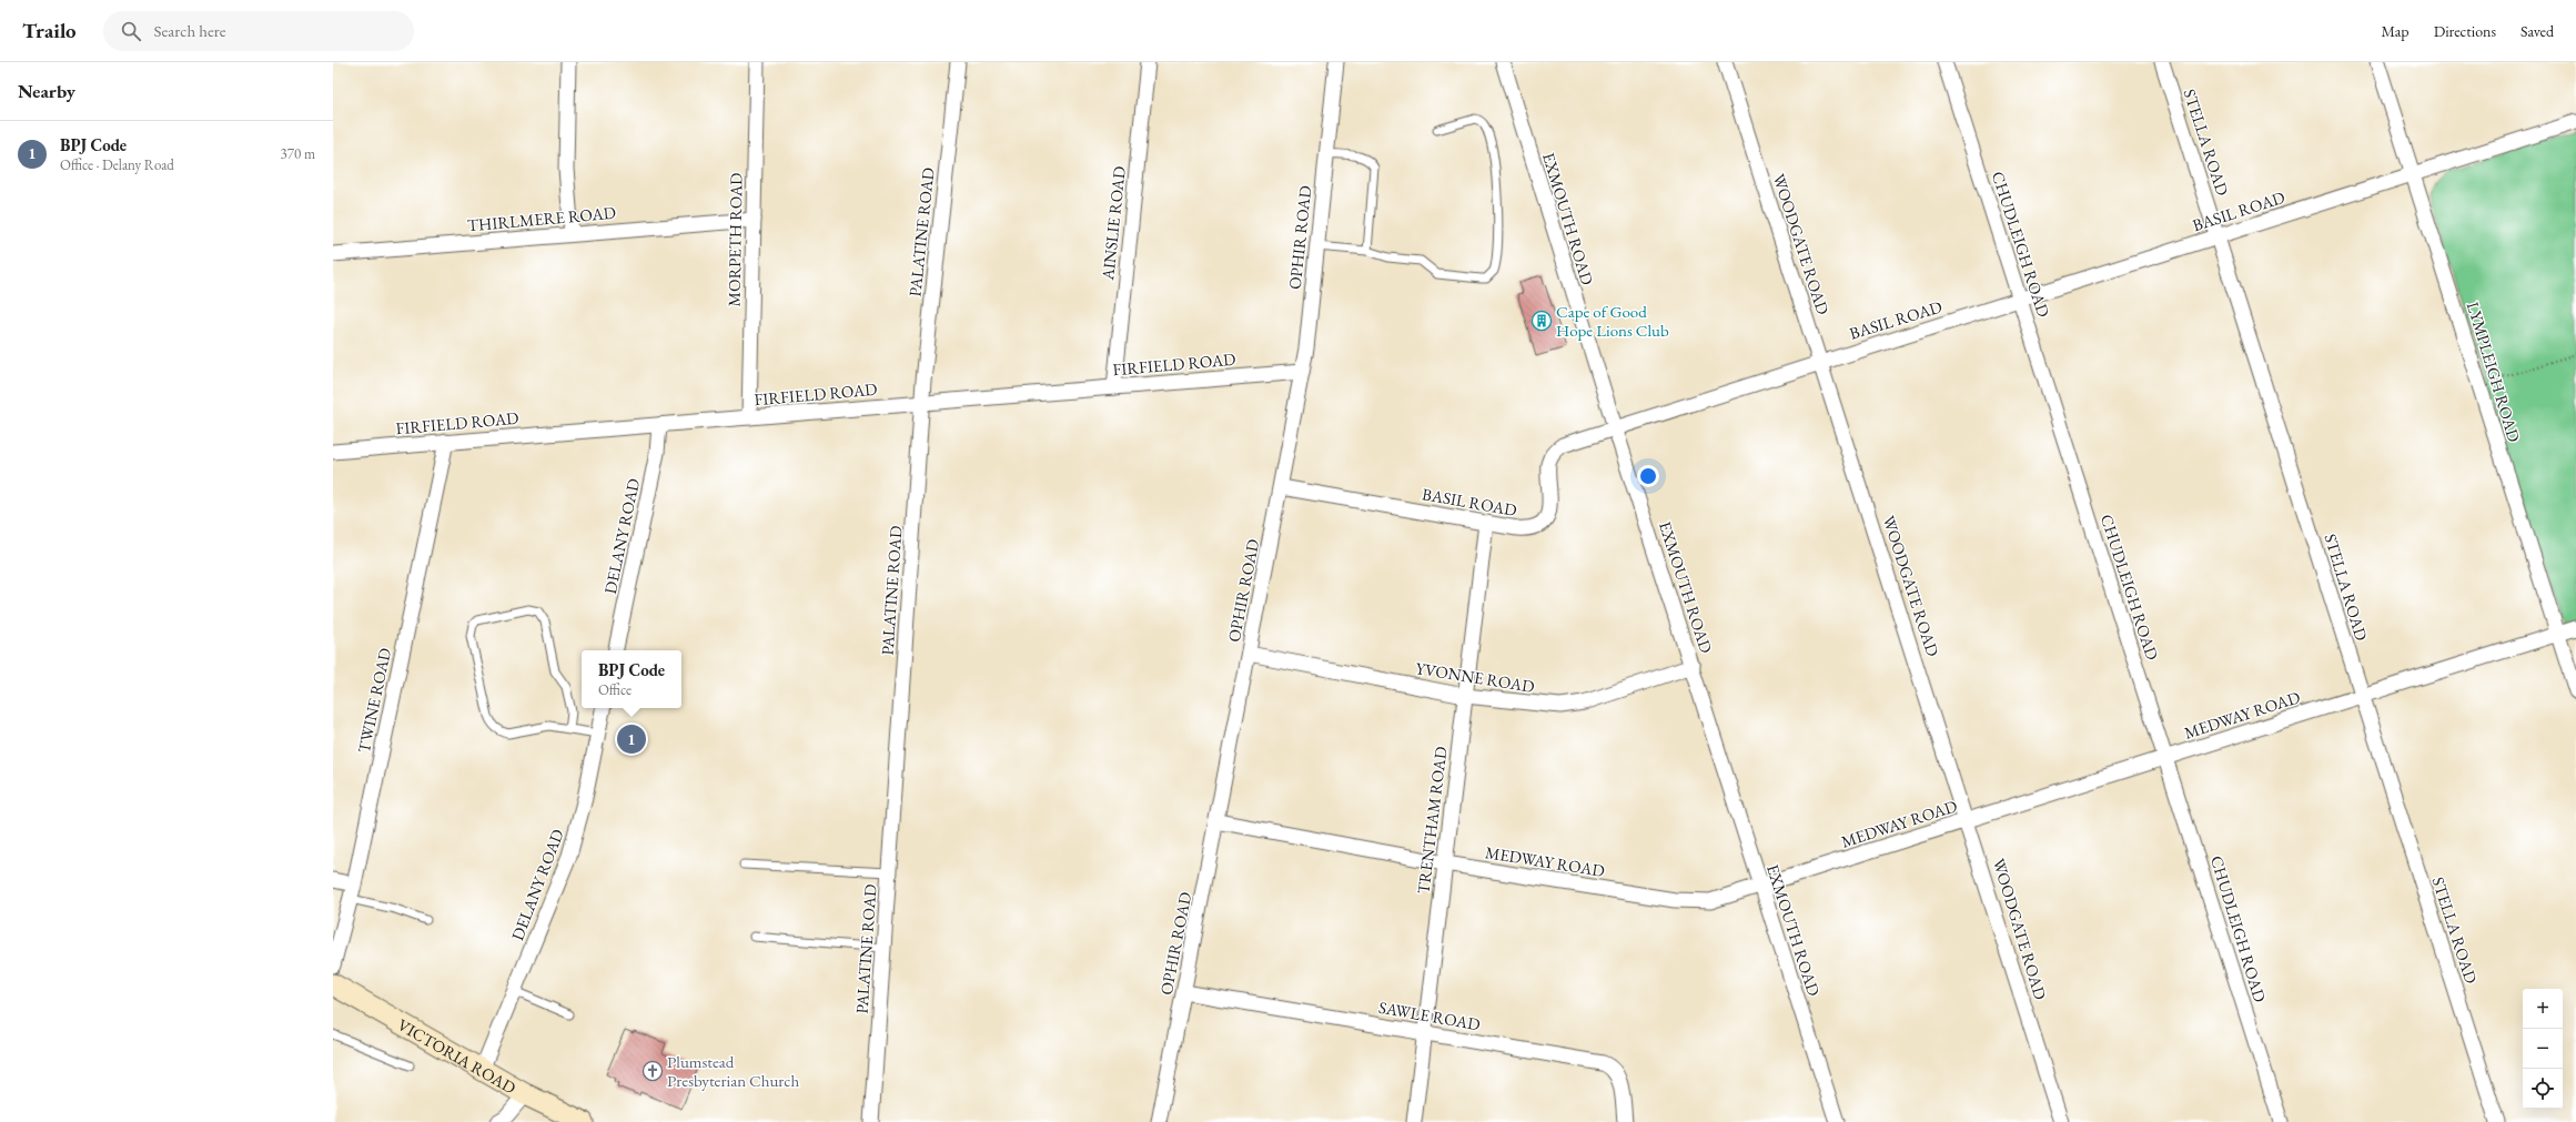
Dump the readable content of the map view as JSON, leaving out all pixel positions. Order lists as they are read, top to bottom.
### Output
{
  "streets": {
    "street": [
      "STELLA ROAD",
      "BASIL ROAD",
      "THIRLMERE ROAD",
      "EXMOUTH ROAD",
      "AINSLIE ROAD",
      "PALATINE ROAD",
      "OPHIR ROAD",
      "MORPETH ROAD",
      "WOODGATE ROAD",
      "CHUDLEIGH ROAD",
      "FIRFIELD ROAD",
      "LYMPLEIGH ROAD",
      "DELANY ROAD",
      "YVONNE ROAD",
      "TWINE ROAD",
      "MEDWAY ROAD",
      "TRENTHAM ROAD",
      "SAWLE ROAD",
      "VICTORIA ROAD"
    ]
  },
  "crossings": [
    ["STELLA ROAD", "BASIL ROAD"],
    ["STELLA ROAD", "MEDWAY ROAD"],
    ["BASIL ROAD", "EXMOUTH ROAD"],
    ["BASIL ROAD", "OPHIR ROAD"],
    ["BASIL ROAD", "WOODGATE ROAD"],
    ["BASIL ROAD", "CHUDLEIGH ROAD"],
    ["BASIL ROAD", "LYMPLEIGH ROAD"],
    ["BASIL ROAD", "TRENTHAM ROAD"],
    ["THIRLMERE ROAD", "MORPETH ROAD"],
    ["EXMOUTH ROAD", "YVONNE ROAD"],
    ["EXMOUTH ROAD", "MEDWAY ROAD"],
    ["AINSLIE ROAD", "FIRFIELD ROAD"],
    ["PALATINE ROAD", "FIRFIELD ROAD"],
    ["OPHIR ROAD", "FIRFIELD ROAD"],
    ["OPHIR ROAD", "YVONNE ROAD"],
    ["OPHIR ROAD", "MEDWAY ROAD"],
    ["OPHIR ROAD", "SAWLE ROAD"],
    ["MORPETH ROAD", "FIRFIELD ROAD"],
    ["WOODGATE ROAD", "MEDWAY ROAD"],
    ["CHUDLEIGH ROAD", "MEDWAY ROAD"],
    ["FIRFIELD ROAD", "DELANY ROAD"],
    ["FIRFIELD ROAD", "TWINE ROAD"],
    ["LYMPLEIGH ROAD", "MEDWAY ROAD"],
    ["DELANY ROAD", "VICTORIA ROAD"],
    ["YVONNE ROAD", "TRENTHAM ROAD"],
    ["MEDWAY ROAD", "TRENTHAM ROAD"],
    ["TRENTHAM ROAD", "SAWLE ROAD"]
  ],
  "places": {
    "building": ["Cape of Good Hope Lions Club"],
    "church": ["Plumstead Presbyterian Church"]
  },
  "page": {
    "header": "Trailo",
    "search": "Search here",
    "nav": ["Map", "Directions", "Saved"],
    "heading": "Nearby",
    "list": [
      {
        "mark": "1",
        "name": "BPJ Code",
        "note": "Office · Delany Road",
        "value": "370 m"
      }
    ],
    "popup": ["BPJ Code", "Office"],
    "pins": "1",
    "map_buttons": ["+", "−"]
  }
}
